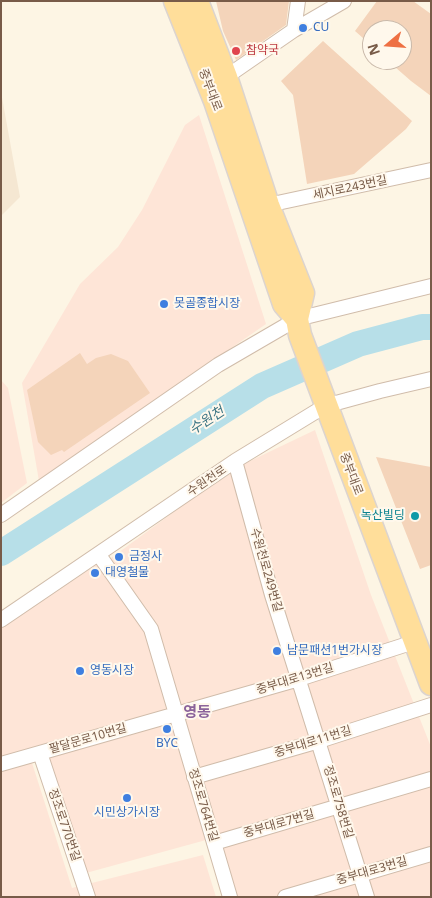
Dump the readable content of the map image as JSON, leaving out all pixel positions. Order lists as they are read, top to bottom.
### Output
{
  "streets": {
    "main road": ["중부대로"],
    "street": [
      "세지로243번길",
      "수원천로",
      "수원천로249번길",
      "중부대로13번길",
      "팔달문로10번길",
      "중부대로11번길",
      "정조로758번길",
      "정조로764번길",
      "중부대로7번길",
      "정조로770번길",
      "중부대로3번길"
    ]
  },
  "crossings": [
    ["중부대로", "세지로243번길"],
    ["중부대로", "수원천로"],
    ["중부대로", "중부대로13번길"],
    ["수원천로", "수원천로249번길"],
    ["수원천로", "정조로764번길"],
    ["수원천로249번길", "중부대로13번길"],
    ["수원천로249번길", "정조로758번길"],
    ["중부대로13번길", "팔달문로10번길"],
    ["중부대로13번길", "정조로758번길"],
    ["중부대로13번길", "정조로764번길"],
    ["팔달문로10번길", "정조로764번길"],
    ["팔달문로10번길", "정조로770번길"],
    ["중부대로11번길", "정조로758번길"],
    ["중부대로11번길", "정조로764번길"],
    ["정조로758번길", "중부대로7번길"],
    ["정조로758번길", "중부대로3번길"],
    ["정조로764번길", "중부대로7번길"]
  ],
  "districts": ["영동"],
  "water": ["수원천"],
  "places": [
    "CU",
    "참약국",
    "못골종합시장",
    "녹산빌딩",
    "금정사",
    "대영철물",
    "남문패션1번가시장",
    "영동시장",
    "BYC",
    "시민상가시장"
  ],
  "north": "left"
}
